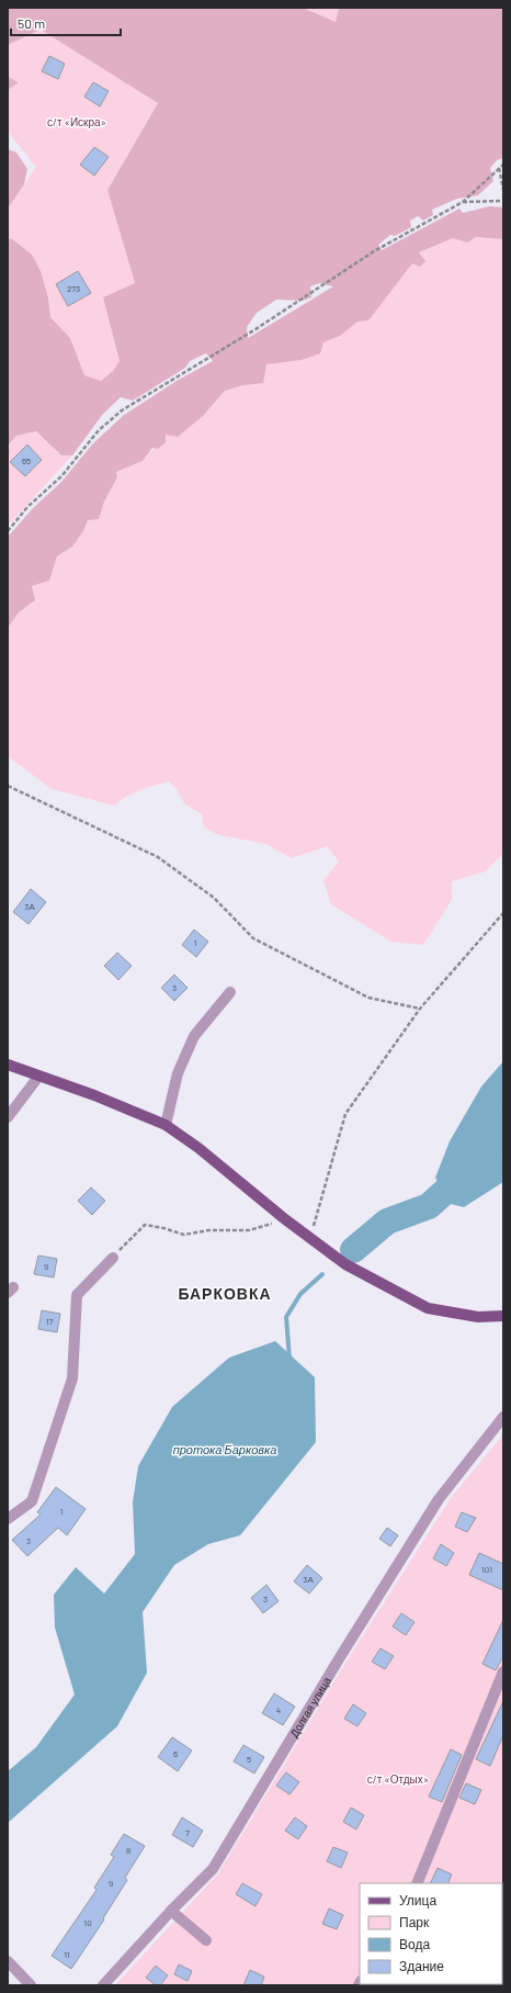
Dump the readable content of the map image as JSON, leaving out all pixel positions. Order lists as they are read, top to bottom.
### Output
{
  "streets": {
    "street": ["Долгая улица"]
  },
  "districts": ["БАРКОВКА"],
  "water": ["протока Барковка"],
  "parks": ["с/т «Искра»", "с/т «Отдых»"],
  "house_numbers": [
    "273",
    "65",
    "3А",
    "1",
    "3",
    "9",
    "17",
    "1",
    "3",
    "101",
    "3А",
    "3",
    "4",
    "6",
    "5",
    "7",
    "8",
    "9",
    "10",
    "11"
  ],
  "legend": [
    "Улица",
    "Парк",
    "Вода",
    "Здание"
  ],
  "scale_bar": "50 m"
}
